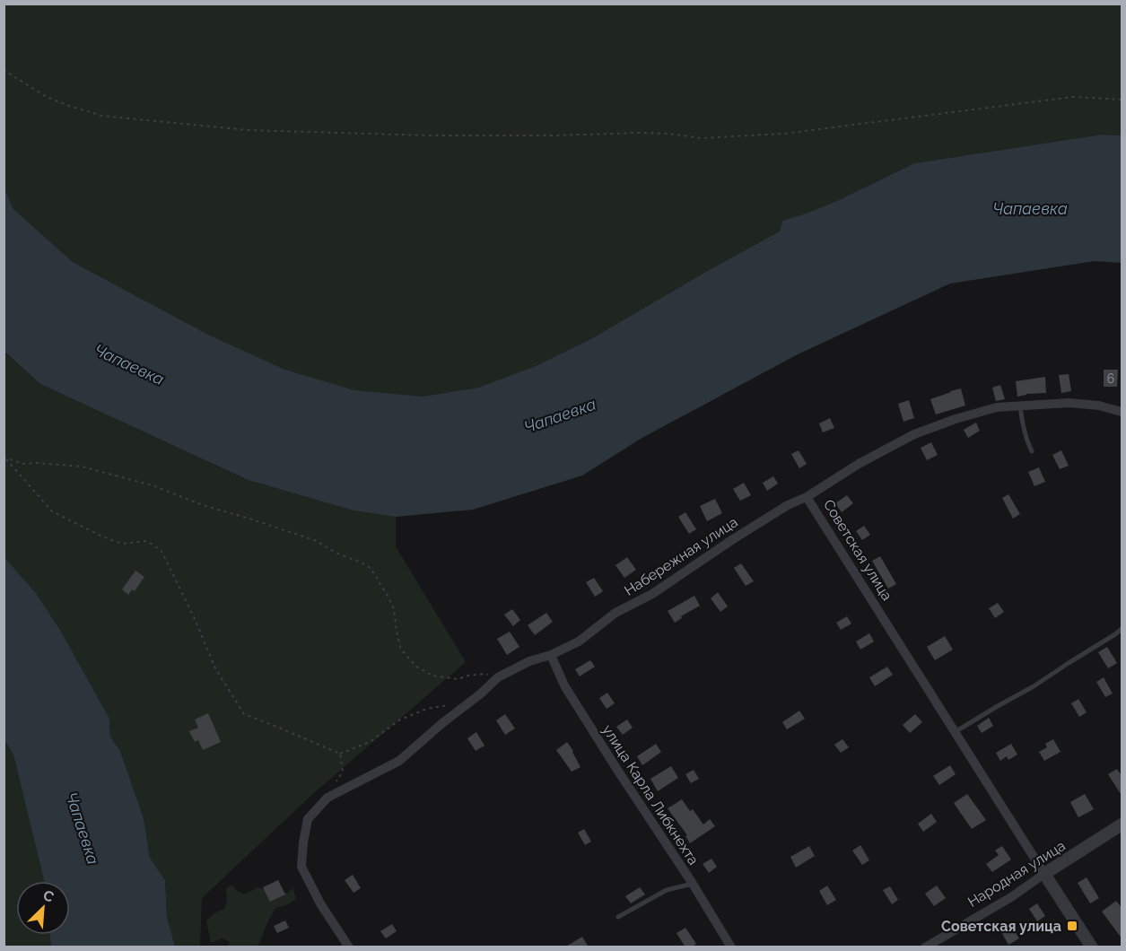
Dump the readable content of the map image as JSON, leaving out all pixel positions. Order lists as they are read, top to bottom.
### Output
{
  "streets": {
    "street": [
      "Советская улица",
      "Набережная улица",
      "улица Карла Либкнехта",
      "Народная улица"
    ]
  },
  "crossings": [
    ["Советская улица", "Набережная улица"],
    ["Советская улица", "Народная улица"],
    ["Набережная улица", "улица Карла Либкнехта"]
  ],
  "water": ["Чапаевка"],
  "places": {
    "transit": ["Советская улица"]
  },
  "house_numbers": ["6"],
  "north": "top right"
}
